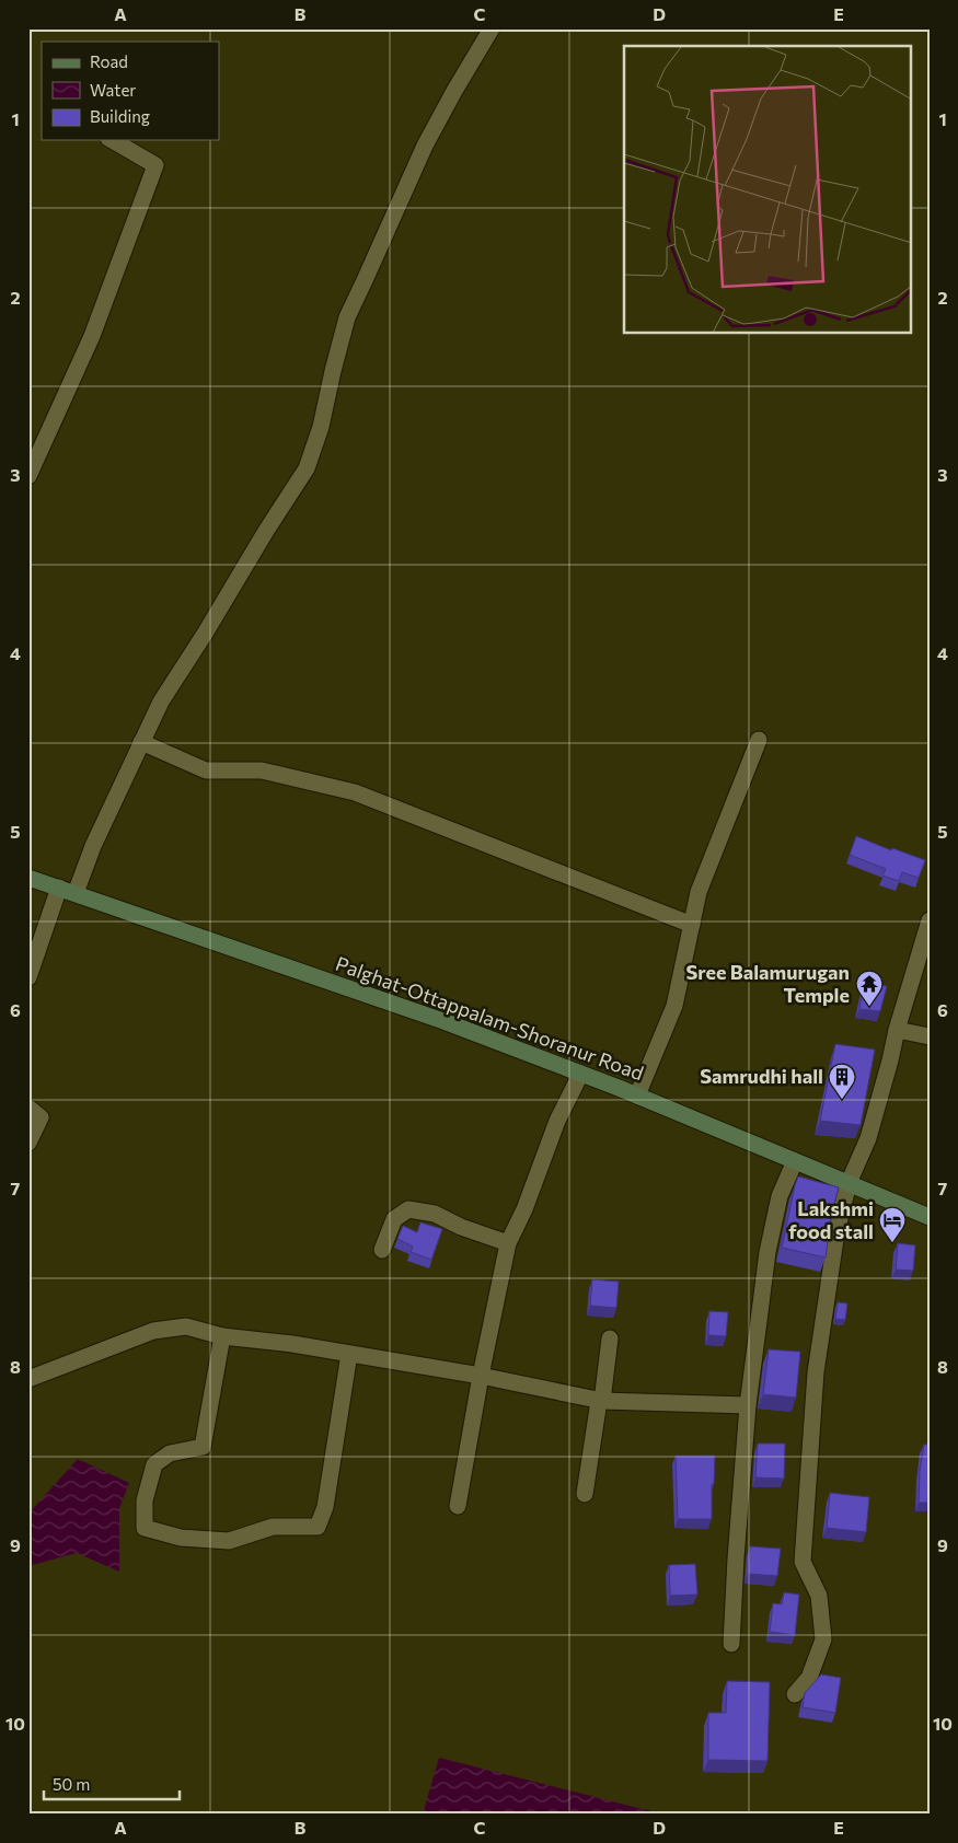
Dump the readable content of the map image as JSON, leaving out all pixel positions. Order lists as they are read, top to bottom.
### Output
{
  "streets": {
    "main road": ["Palghat-Ottappalam-Shoranur Road"]
  },
  "places": {
    "temple": ["Sree Balamurugan Temple"],
    "building": ["Samrudhi hall"],
    "hotel": ["Lakshmi food stall"]
  },
  "legend": ["Road", "Water", "Building"],
  "scale_bar": "50 m",
  "grid": {
    "columns": [
      "A",
      "B",
      "C",
      "D",
      "E"
    ],
    "rows": [
      "1",
      "2",
      "3",
      "4",
      "5",
      "6",
      "7",
      "8",
      "9",
      "10"
    ]
  }
}
